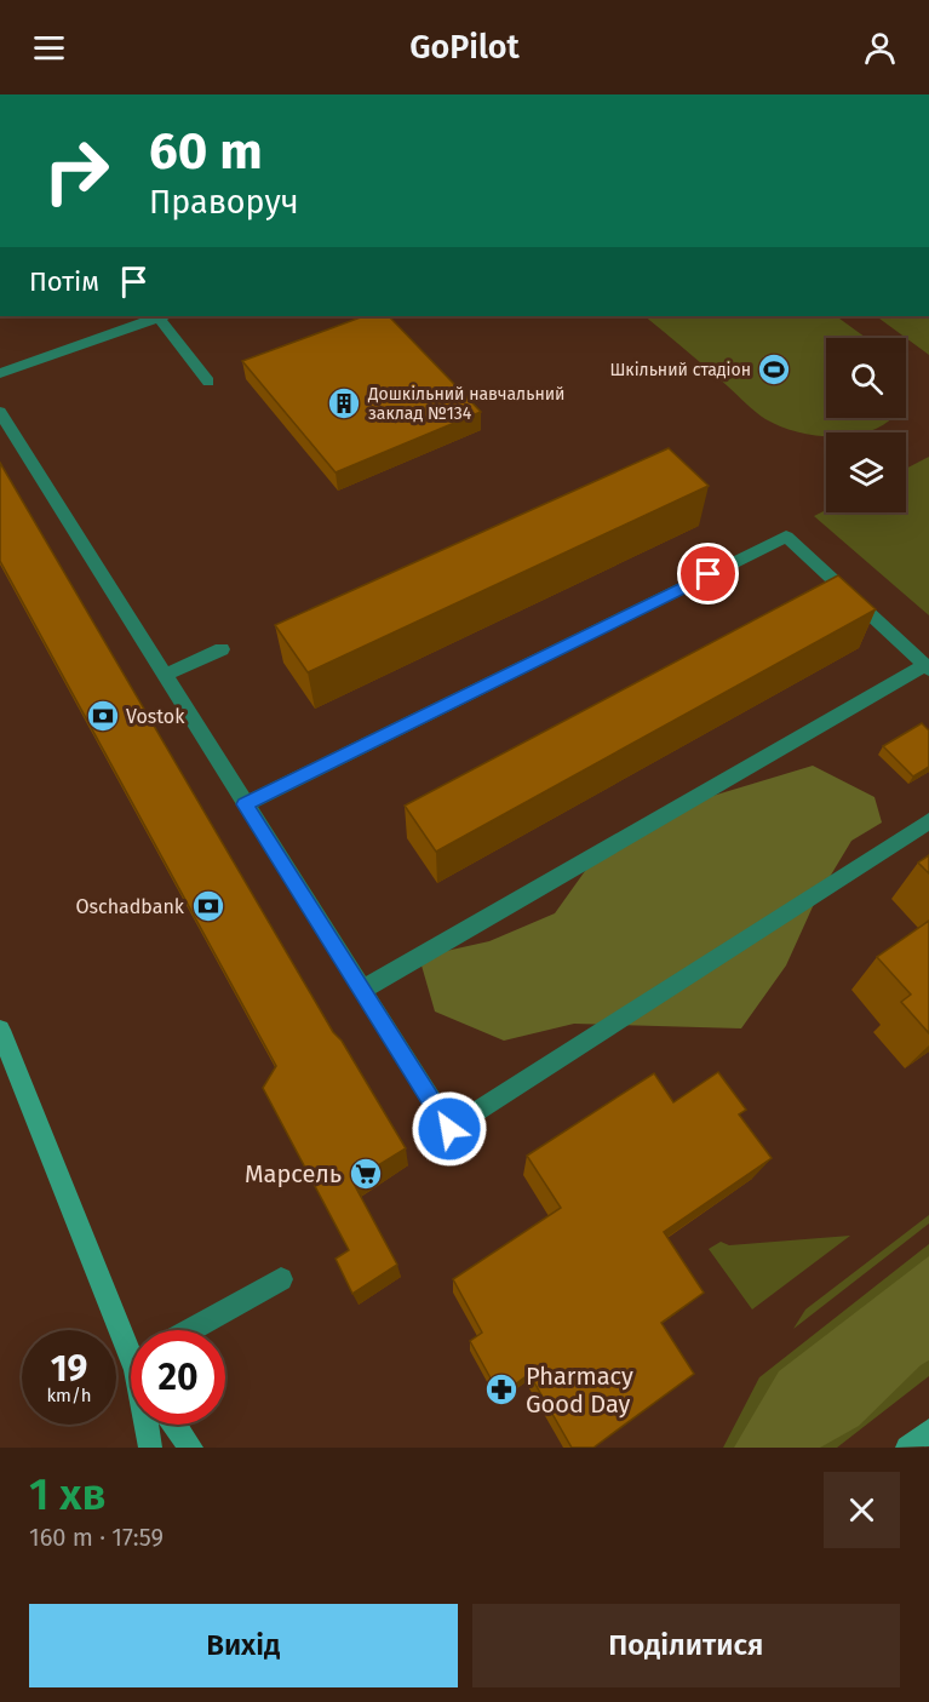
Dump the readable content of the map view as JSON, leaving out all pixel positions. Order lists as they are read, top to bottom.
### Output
{
  "places": {
    "sports": ["Шкільний стадіон"],
    "building": ["Дошкільний навчальний заклад №134"],
    "bank": ["Vostok", "Oschadbank"],
    "supermarket": ["Марсель"],
    "pharmacy": ["Pharmacy Good Day"]
  },
  "page": {
    "header": "GoPilot",
    "turn": ["60 m", "Праворуч"],
    "then": "Потім",
    "speed": "19 km/h",
    "limit": "20",
    "heading": ["1 хв", "160 m · 17:59"],
    "buttons": ["Вихід", "Поділитися"]
  }
}
